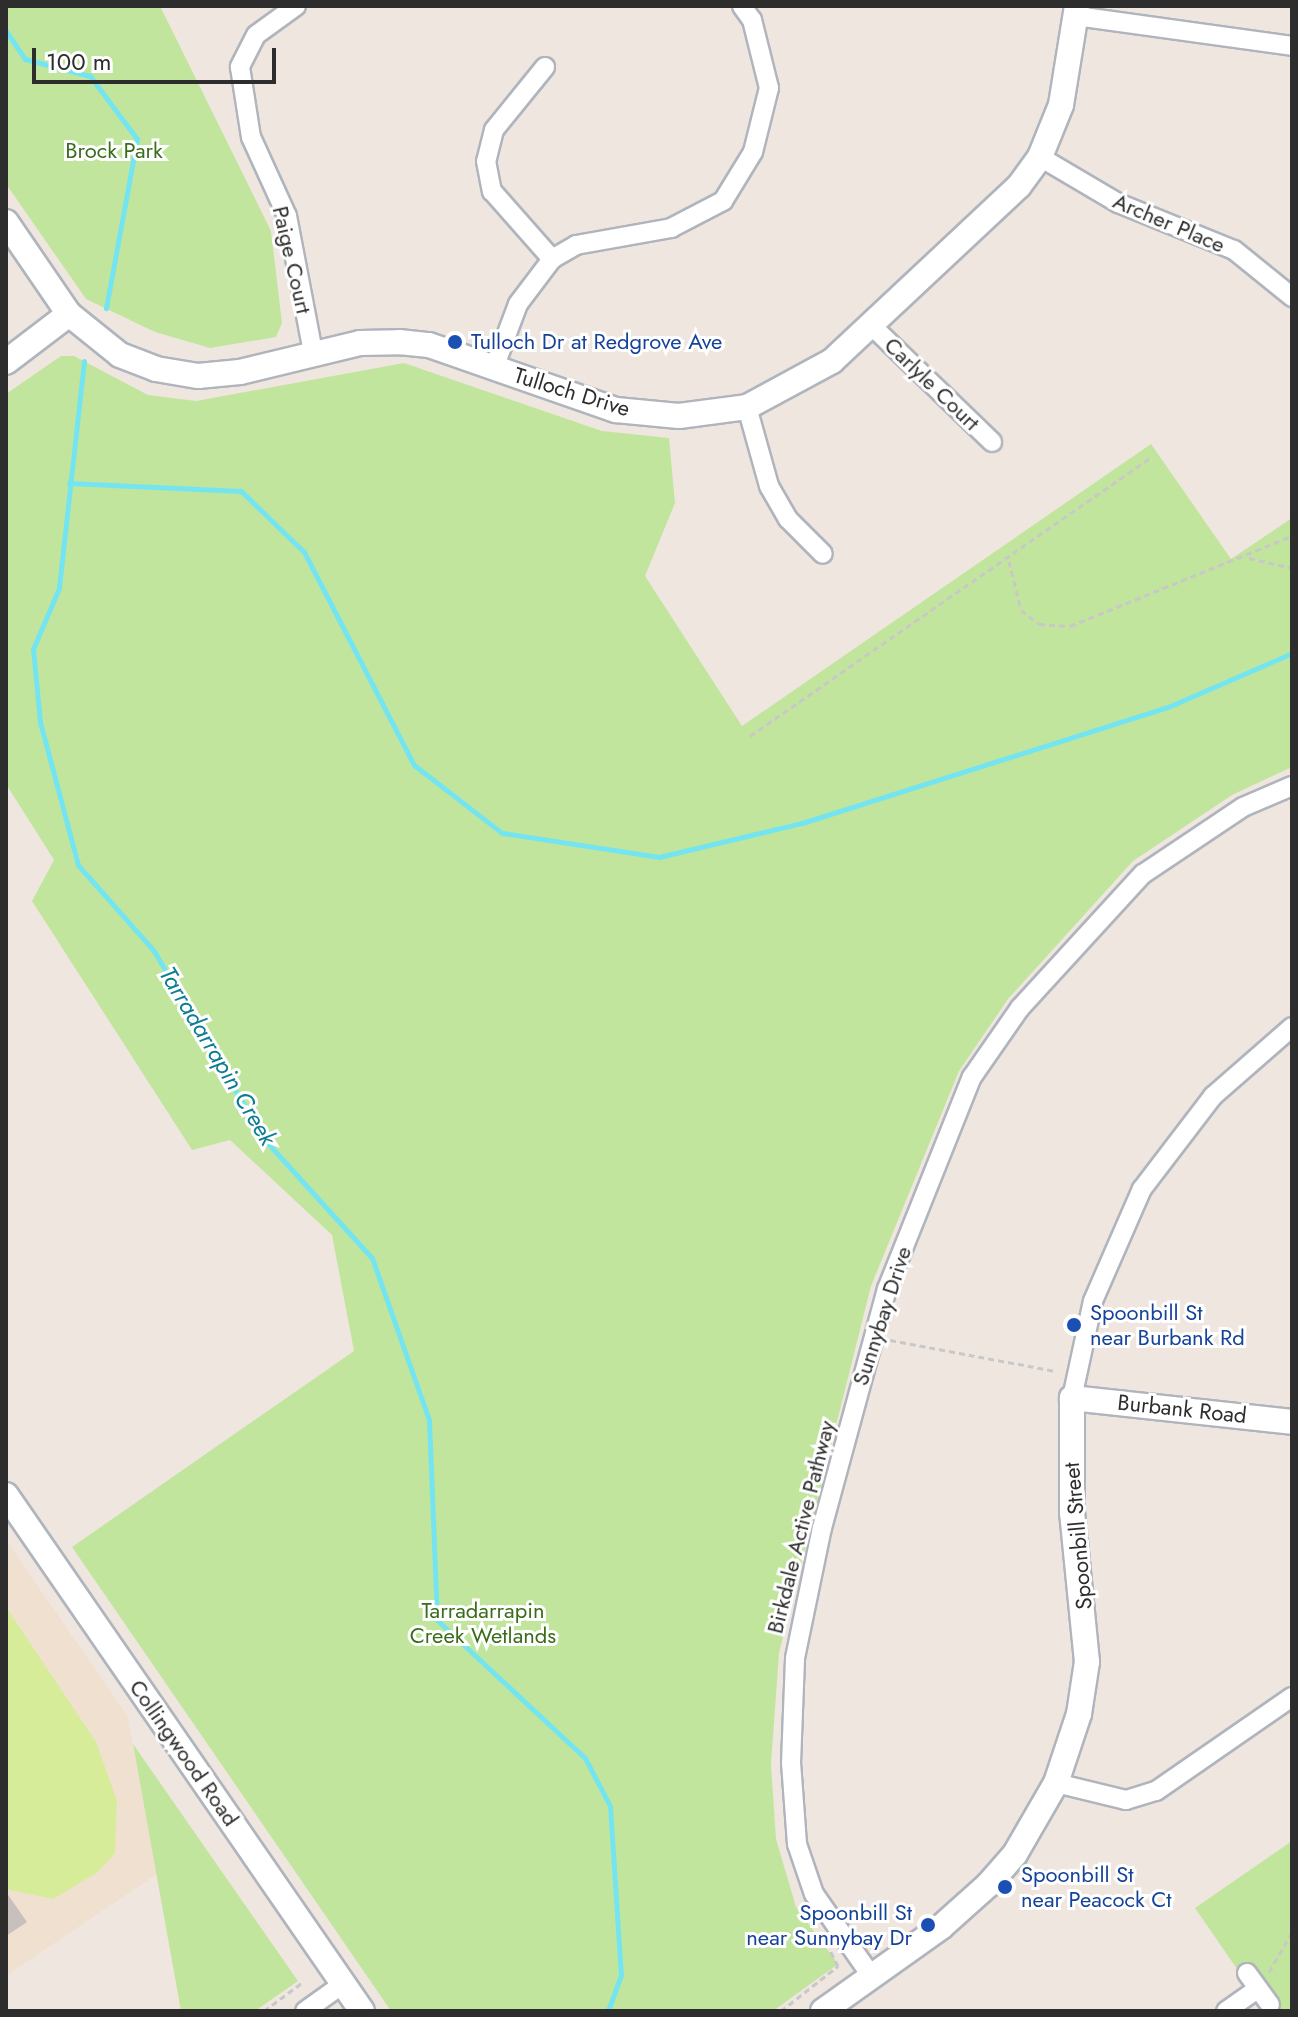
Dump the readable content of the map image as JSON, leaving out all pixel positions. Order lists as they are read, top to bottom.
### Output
{
  "streets": {
    "street": [
      "Archer Place",
      "Paige Court",
      "Carlyle Court",
      "Tulloch Drive",
      "Sunnybay Drive",
      "Burbank Road",
      "Spoonbill Street",
      "Collingwood Road"
    ]
  },
  "crossings": [
    ["Archer Place", "Tulloch Drive"],
    ["Paige Court", "Tulloch Drive"],
    ["Carlyle Court", "Tulloch Drive"],
    ["Sunnybay Drive", "Spoonbill Street"],
    ["Burbank Road", "Spoonbill Street"]
  ],
  "water": ["Tarradarrapin Creek"],
  "parks": ["Brock Park", "Tarradarrapin Creek Wetlands"],
  "places": [
    "Tulloch Dr at Redgrove Ave",
    "Spoonbill St near Burbank Rd",
    "Spoonbill St near Peacock Ct",
    "Spoonbill St near Sunnybay Dr"
  ],
  "scale_bar": "100 m"
}
